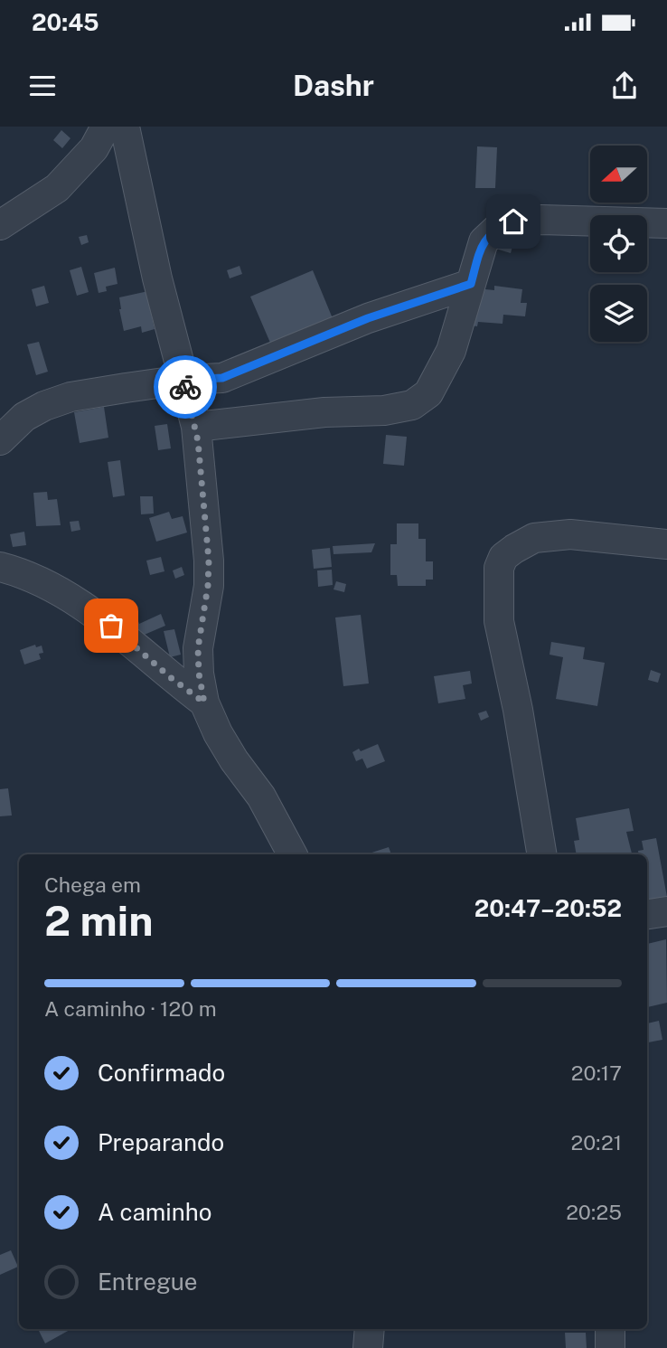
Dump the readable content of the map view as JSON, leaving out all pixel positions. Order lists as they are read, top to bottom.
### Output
{
  "north": "left",
  "page": {
    "status": "20:45",
    "header": "Dashr",
    "heading": ["2 min", "Chega em", "20:47–20:52"],
    "bar": "A caminho · 120 m",
    "list": [
      ["Confirmado", "20:17"],
      ["Preparando", "20:21"],
      ["A caminho", "20:25"],
      "Entregue"
    ]
  }
}
